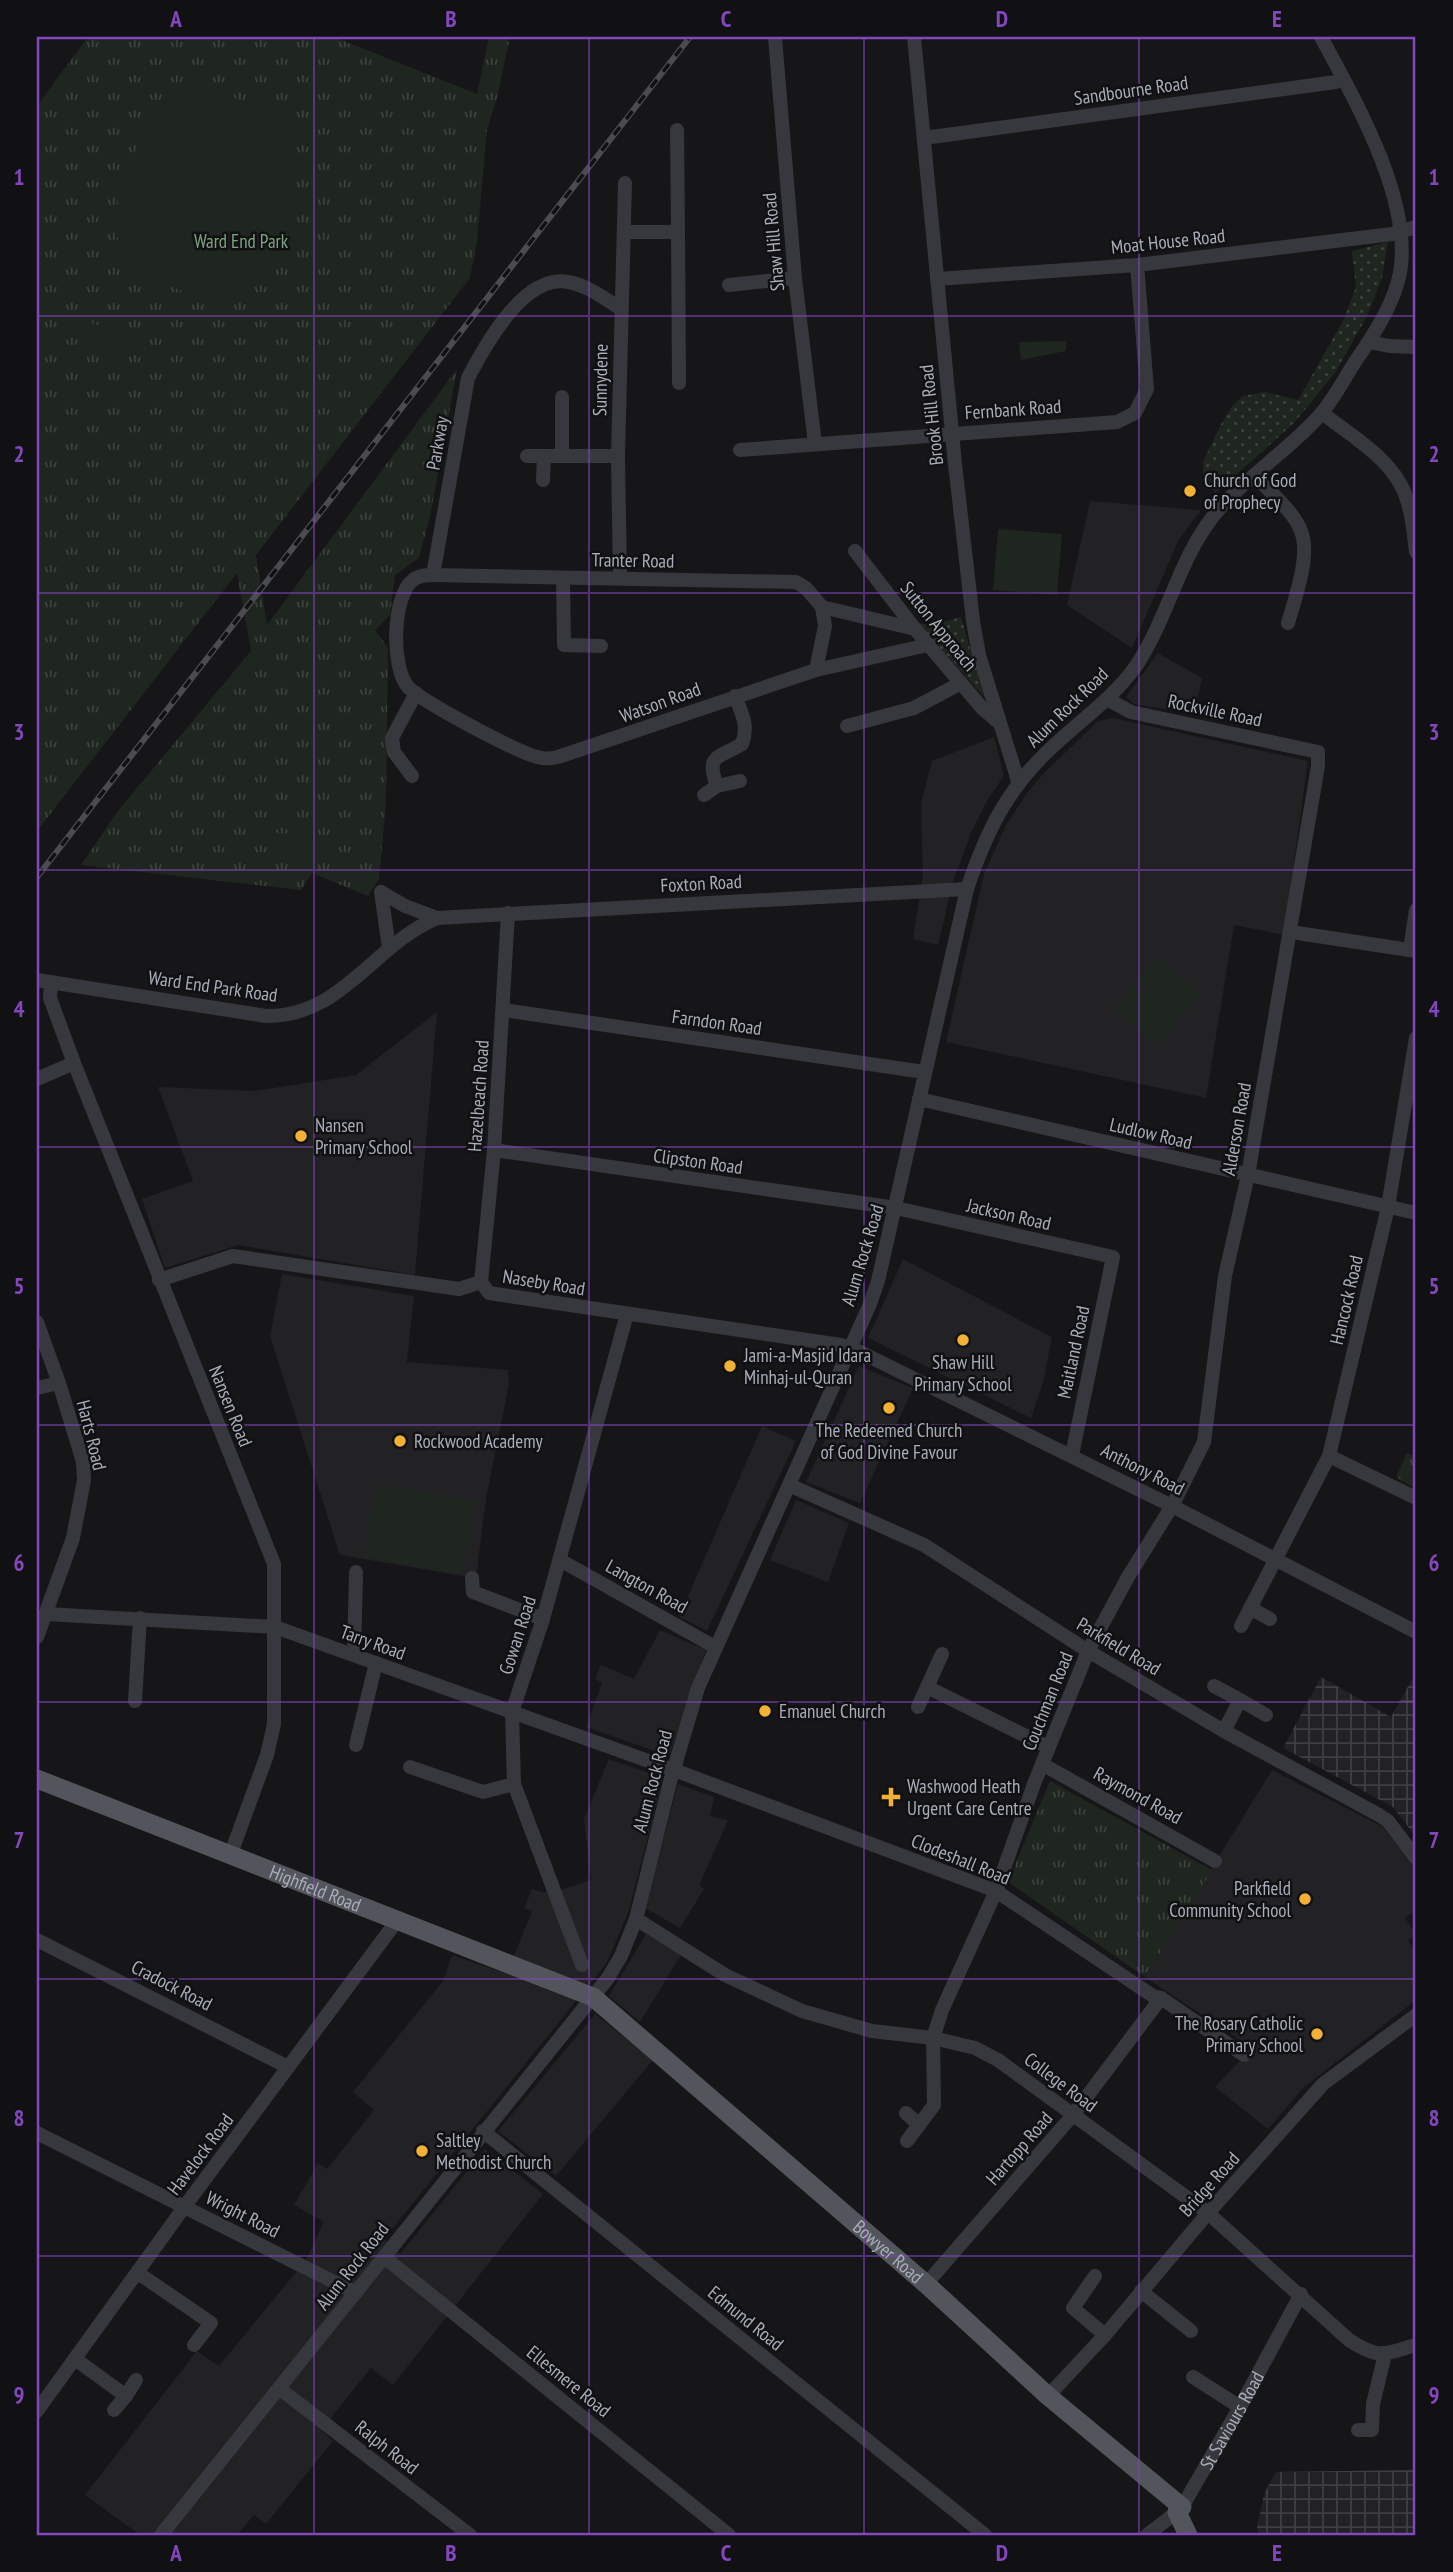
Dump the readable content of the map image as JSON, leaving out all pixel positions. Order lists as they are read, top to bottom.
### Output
{
  "streets": {
    "main road": ["Highfield Road", "Bowyer Road"],
    "street": [
      "Sandbourne Road",
      "Moat House Road",
      "Shaw Hill Road",
      "Sunnydene",
      "Fernbank Road",
      "Brook Hill Road",
      "Parkway",
      "Tranter Road",
      "Sutton Approach",
      "Watson Road",
      "Alum Rock Road",
      "Rockville Road",
      "Foxton Road",
      "Ward End Park Road",
      "Farndon Road",
      "Hazelbeach Road",
      "Alderson Road",
      "Ludlow Road",
      "Clipston Road",
      "Jackson Road",
      "Naseby Road",
      "Hancock Road",
      "Maitland Road",
      "Nansen Road",
      "Harts Road",
      "Anthony Road",
      "Langton Road",
      "Gowan Road",
      "Tarry Road",
      "Parkfield Road",
      "Couchman Road",
      "Raymond Road",
      "Clodeshall Road",
      "Cradock Road",
      "College Road",
      "Hartopp Road",
      "Havelock Road",
      "Bridge Road",
      "Wright Road",
      "Edmund Road",
      "Ellesmere Road",
      "St Saviours Road",
      "Ralph Road"
    ]
  },
  "crossings": [
    ["Sandbourne Road", "Brook Hill Road"],
    ["Sandbourne Road", "Alum Rock Road"],
    ["Moat House Road", "Fernbank Road"],
    ["Moat House Road", "Brook Hill Road"],
    ["Moat House Road", "Alum Rock Road"],
    ["Shaw Hill Road", "Fernbank Road"],
    ["Sunnydene", "Parkway"],
    ["Sunnydene", "Tranter Road"],
    ["Fernbank Road", "Brook Hill Road"],
    ["Brook Hill Road", "Sutton Approach"],
    ["Brook Hill Road", "Alum Rock Road"],
    ["Parkway", "Tranter Road"],
    ["Sutton Approach", "Watson Road"],
    ["Alum Rock Road", "Rockville Road"],
    ["Alum Rock Road", "Foxton Road"],
    ["Alum Rock Road", "Farndon Road"],
    ["Alum Rock Road", "Ludlow Road"],
    ["Alum Rock Road", "Clipston Road"],
    ["Alum Rock Road", "Jackson Road"],
    ["Alum Rock Road", "Naseby Road"],
    ["Alum Rock Road", "Anthony Road"],
    ["Alum Rock Road", "Langton Road"],
    ["Alum Rock Road", "Tarry Road"],
    ["Alum Rock Road", "Parkfield Road"],
    ["Alum Rock Road", "Clodeshall Road"],
    ["Alum Rock Road", "Highfield Road"],
    ["Alum Rock Road", "College Road"],
    ["Alum Rock Road", "Wright Road"],
    ["Alum Rock Road", "Bowyer Road"],
    ["Alum Rock Road", "Edmund Road"],
    ["Alum Rock Road", "Ellesmere Road"],
    ["Alum Rock Road", "Ralph Road"],
    ["Rockville Road", "Alderson Road"],
    ["Foxton Road", "Ward End Park Road"],
    ["Foxton Road", "Hazelbeach Road"],
    ["Ward End Park Road", "Nansen Road"],
    ["Farndon Road", "Hazelbeach Road"],
    ["Hazelbeach Road", "Clipston Road"],
    ["Hazelbeach Road", "Naseby Road"],
    ["Alderson Road", "Ludlow Road"],
    ["Alderson Road", "Anthony Road"],
    ["Alderson Road", "Couchman Road"],
    ["Ludlow Road", "Hancock Road"],
    ["Clipston Road", "Jackson Road"],
    ["Jackson Road", "Maitland Road"],
    ["Naseby Road", "Nansen Road"],
    ["Naseby Road", "Anthony Road"],
    ["Naseby Road", "Gowan Road"],
    ["Hancock Road", "Anthony Road"],
    ["Maitland Road", "Anthony Road"],
    ["Nansen Road", "Tarry Road"],
    ["Nansen Road", "Highfield Road"],
    ["Harts Road", "Tarry Road"],
    ["Anthony Road", "Couchman Road"],
    ["Langton Road", "Gowan Road"],
    ["Gowan Road", "Tarry Road"],
    ["Tarry Road", "Clodeshall Road"],
    ["Parkfield Road", "Couchman Road"],
    ["Couchman Road", "Raymond Road"],
    ["Couchman Road", "Clodeshall Road"],
    ["Couchman Road", "College Road"],
    ["Clodeshall Road", "Hartopp Road"],
    ["Highfield Road", "Havelock Road"],
    ["Highfield Road", "Bowyer Road"],
    ["Cradock Road", "Havelock Road"],
    ["College Road", "Hartopp Road"],
    ["College Road", "Bridge Road"],
    ["College Road", "St Saviours Road"],
    ["Hartopp Road", "Bowyer Road"],
    ["Havelock Road", "Wright Road"],
    ["Bridge Road", "Bowyer Road"],
    ["Bowyer Road", "St Saviours Road"]
  ],
  "parks": ["Ward End Park"],
  "places": {
    "other": [
      "Church of God of Prophecy",
      "Nansen Primary School",
      "Shaw Hill Primary School",
      "Jami-a-Masjid Idara Minhaj-ul-Quran",
      "The Redeemed Church of God Divine Favour",
      "Rockwood Academy",
      "Emanuel Church",
      "Parkfield Community School",
      "The Rosary Catholic Primary School",
      "Saltley Methodist Church"
    ],
    "health": ["Washwood Heath Urgent Care Centre"]
  },
  "grid": {
    "columns": [
      "A",
      "B",
      "C",
      "D",
      "E"
    ],
    "rows": [
      "1",
      "2",
      "3",
      "4",
      "5",
      "6",
      "7",
      "8",
      "9"
    ]
  }
}
